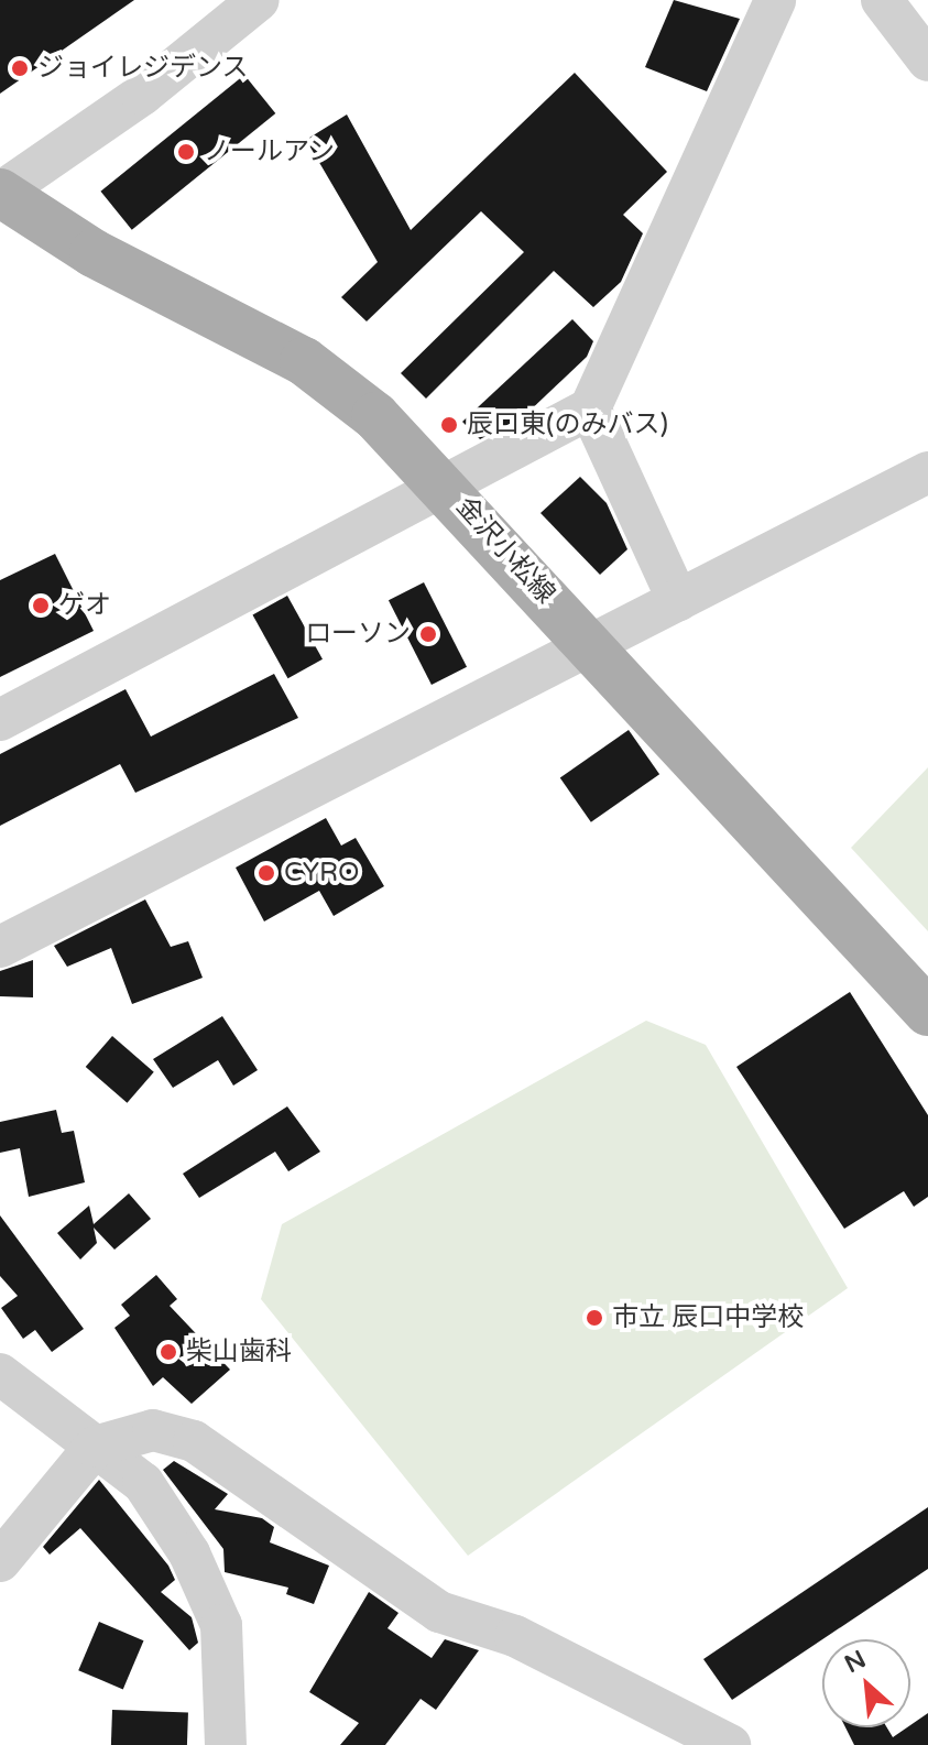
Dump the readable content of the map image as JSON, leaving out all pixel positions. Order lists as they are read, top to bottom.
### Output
{
  "streets": {
    "main road": ["金沢小松線"]
  },
  "places": [
    "ジョイレジデンス",
    "ノールアン",
    "辰口東(のみバス)",
    "ゲオ",
    "ローソン",
    "CYRO",
    "市立 辰口中学校",
    "柴山歯科"
  ],
  "north": "top left"
}
